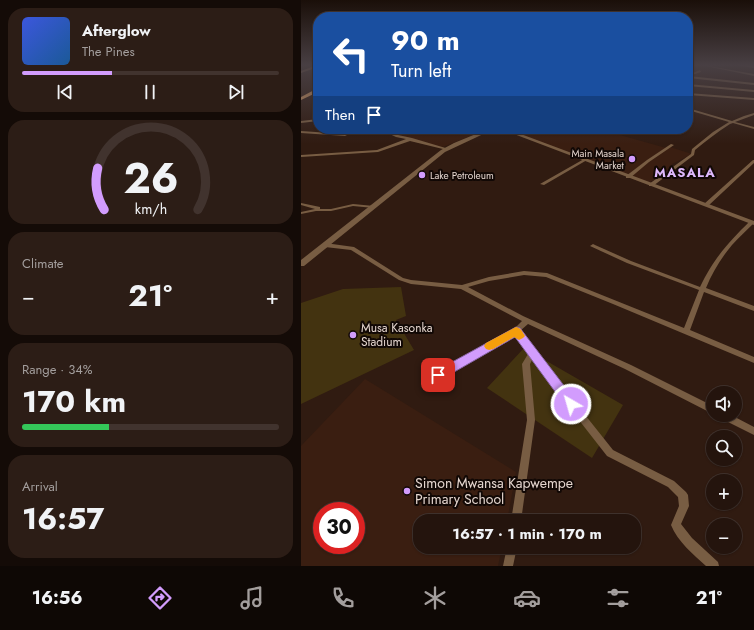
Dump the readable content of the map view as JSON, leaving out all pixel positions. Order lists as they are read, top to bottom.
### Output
{
  "districts": ["MASALA"],
  "places": [
    "Main Masala Market",
    "Lake Petroleum",
    "Musa Kasonka Stadium",
    "Simon Mwansa Kapwempe Primary School"
  ],
  "page": {
    "turn": ["90 m", "Turn left"],
    "song": ["Afterglow", "The Pines"],
    "then": "Then",
    "tile": [
      "Climate",
      ["Range · 34%", "170 km"],
      ["Arrival", "16:57"]
    ],
    "heat": ["−", "21°", "+"],
    "map_buttons": ["+", "−"],
    "limit": "30",
    "trip": "16:57 · 1 min · 170 m",
    "tabs": ["16:56", "21°"],
    "gauge": ["26", "km/h"]
  }
}
